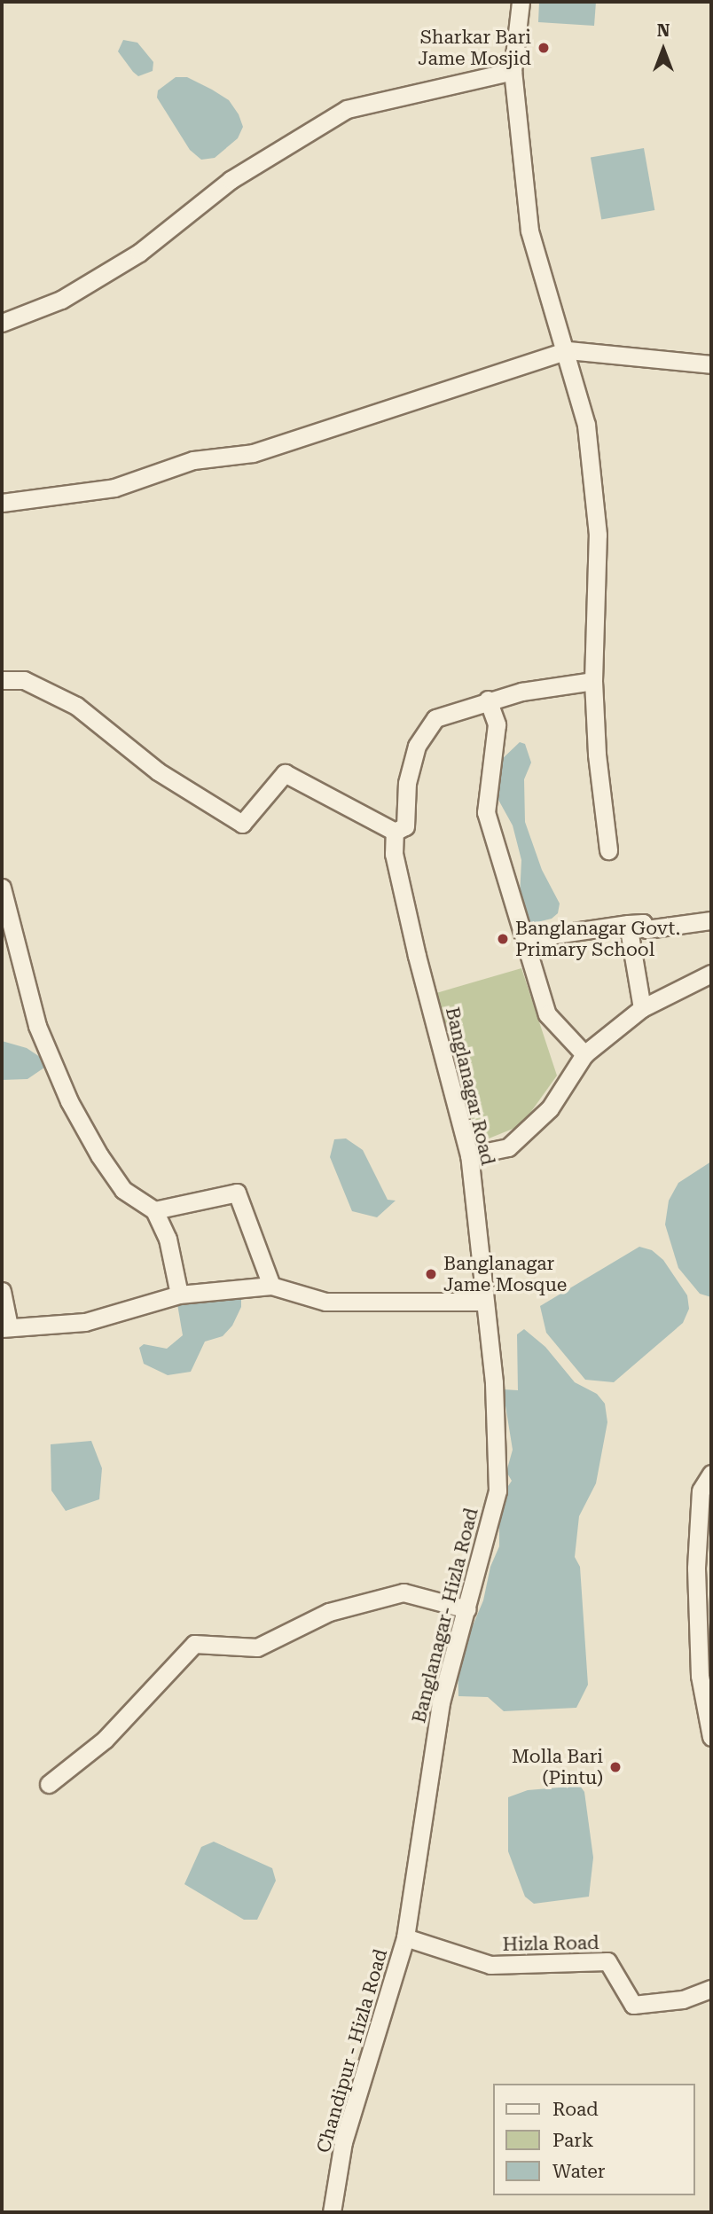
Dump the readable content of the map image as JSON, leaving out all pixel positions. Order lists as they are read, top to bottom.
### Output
{
  "streets": {
    "street": [
      "Banglanagar Road",
      "Banglanagar- Hizla Road",
      "Hizla Road",
      "Chandipur - Hizla Road"
    ]
  },
  "crossings": [
    ["Banglanagar Road", "Banglanagar- Hizla Road"],
    ["Banglanagar- Hizla Road", "Hizla Road"],
    ["Banglanagar- Hizla Road", "Chandipur - Hizla Road"],
    ["Hizla Road", "Chandipur - Hizla Road"]
  ],
  "places": [
    "Sharkar Bari Jame Mosjid",
    "Banglanagar Govt. Primary School",
    "Banglanagar Jame Mosque",
    "Molla Bari (Pintu)"
  ],
  "legend": ["Road", "Park", "Water"],
  "north": "top"
}
